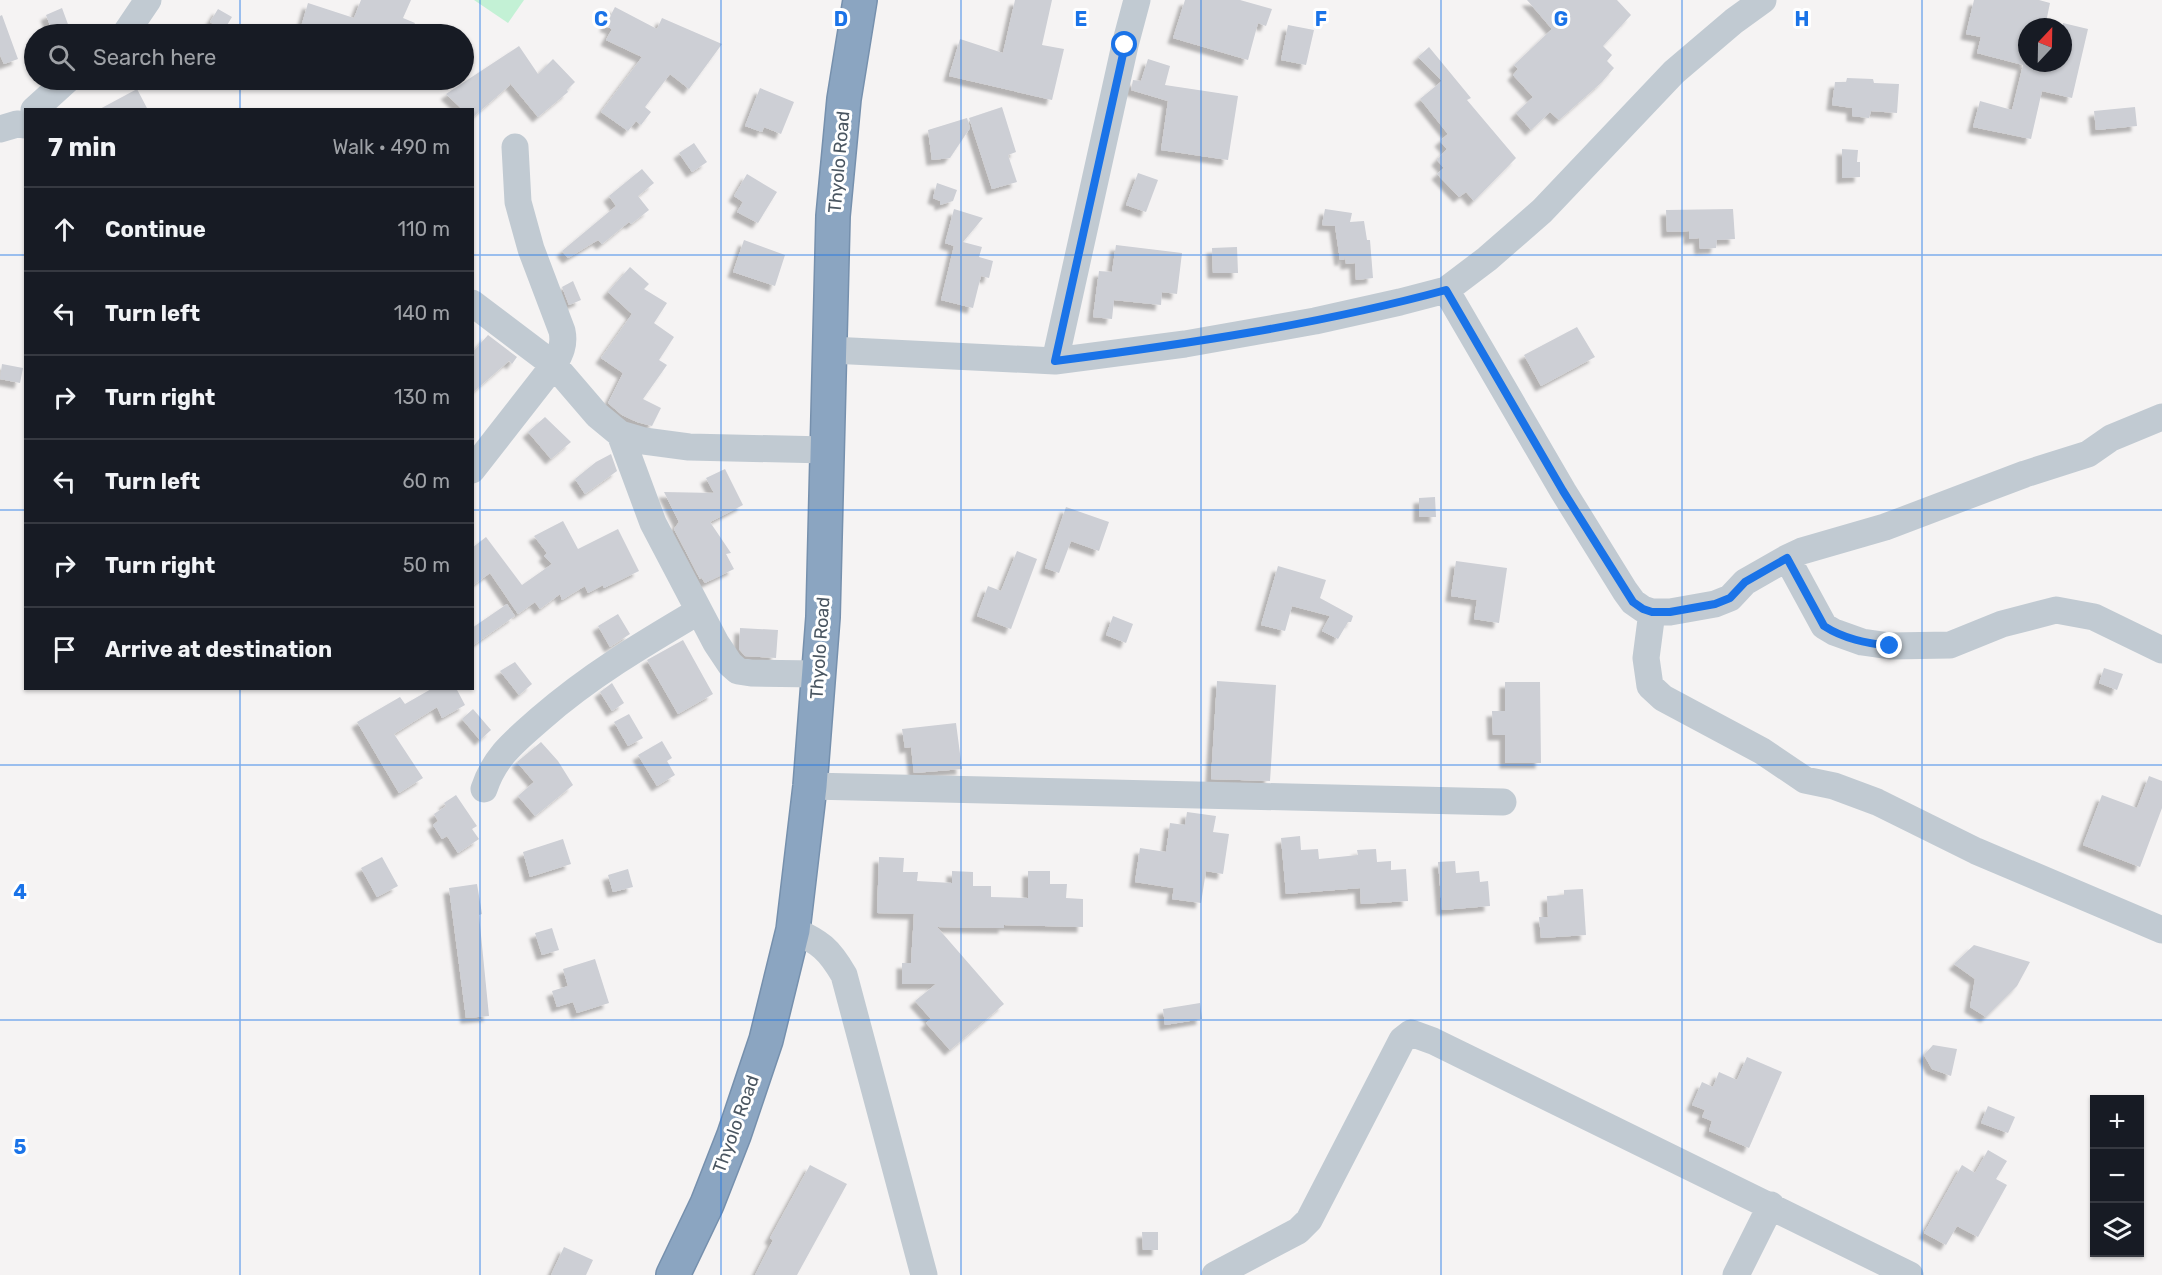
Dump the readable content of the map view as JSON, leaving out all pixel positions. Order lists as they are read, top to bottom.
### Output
{
  "streets": {
    "highway": ["Thyolo Road"]
  },
  "north": "top",
  "page": {
    "search": "Search here",
    "heading": ["7 min", "Walk · 490 m"],
    "list": [
      ["Continue", "110 m"],
      ["Turn left", "140 m"],
      ["Turn right", "130 m"],
      ["Turn left", "60 m"],
      ["Turn right", "50 m"],
      "Arrive at destination"
    ],
    "map_buttons": ["+", "−"]
  },
  "grid": {
    "columns": [
      "C",
      "D",
      "E",
      "F",
      "G",
      "H"
    ],
    "rows": ["4", "5"]
  }
}
